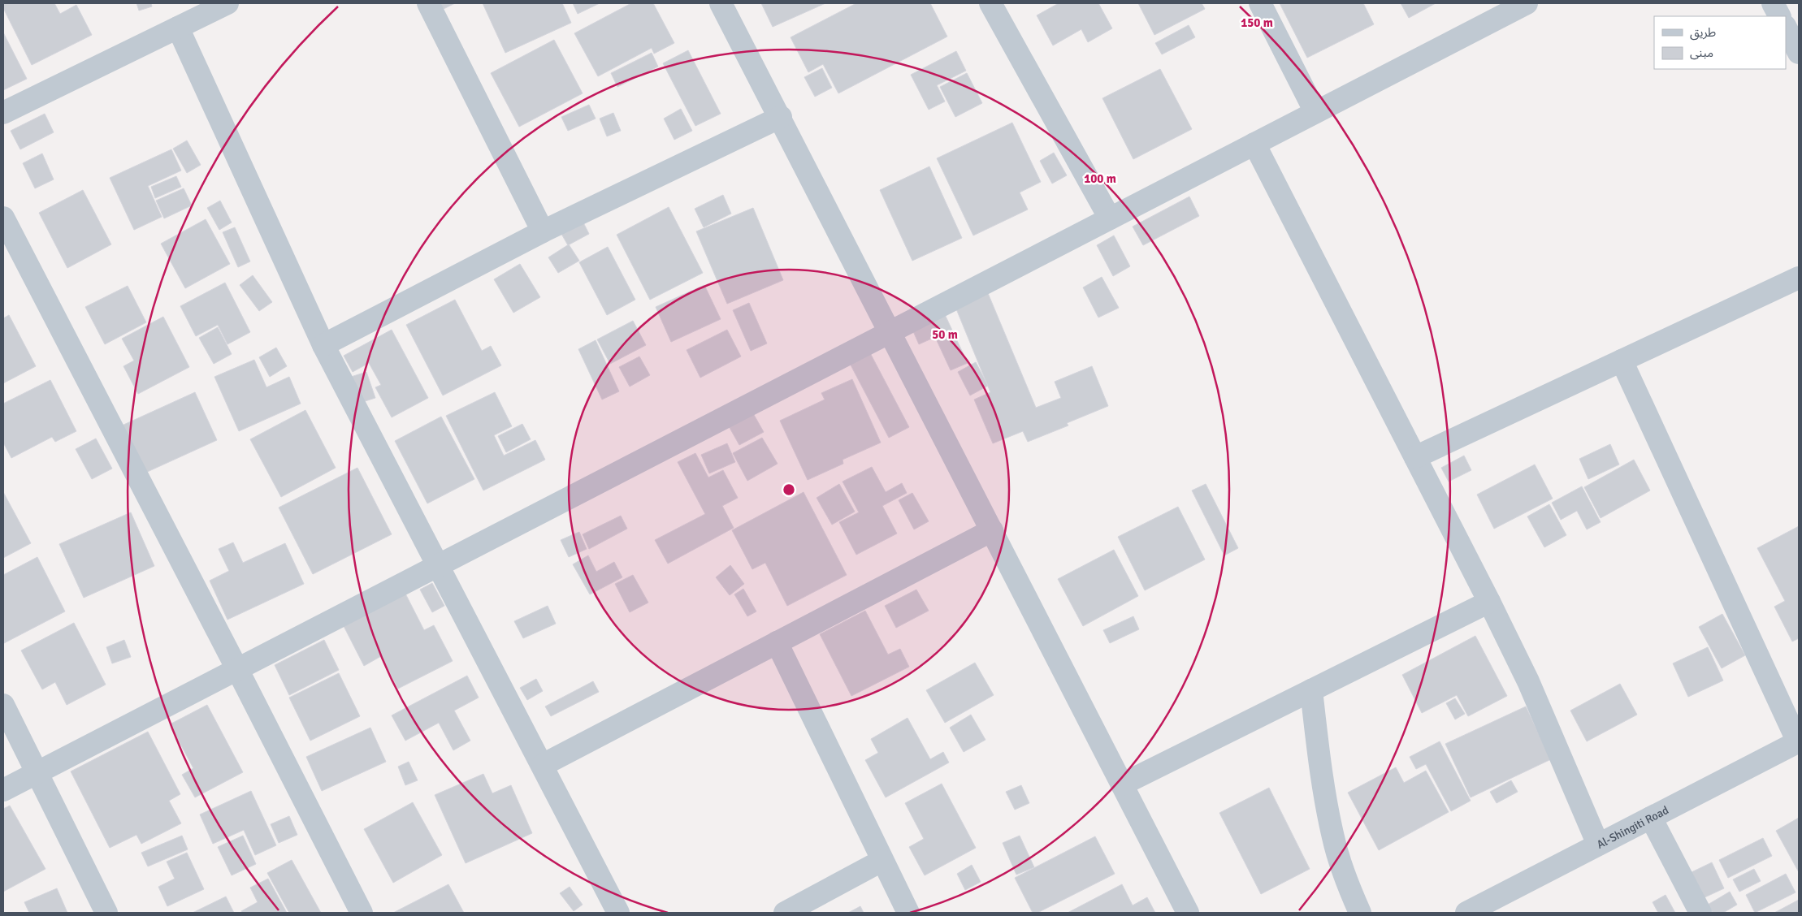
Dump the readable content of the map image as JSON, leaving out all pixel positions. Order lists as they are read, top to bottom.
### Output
{
  "streets": {
    "street": ["Al-Shingiti Road"]
  },
  "legend": ["طريق", "مبنى"],
  "rings": ["150 m", "100 m", "50 m"]
}
